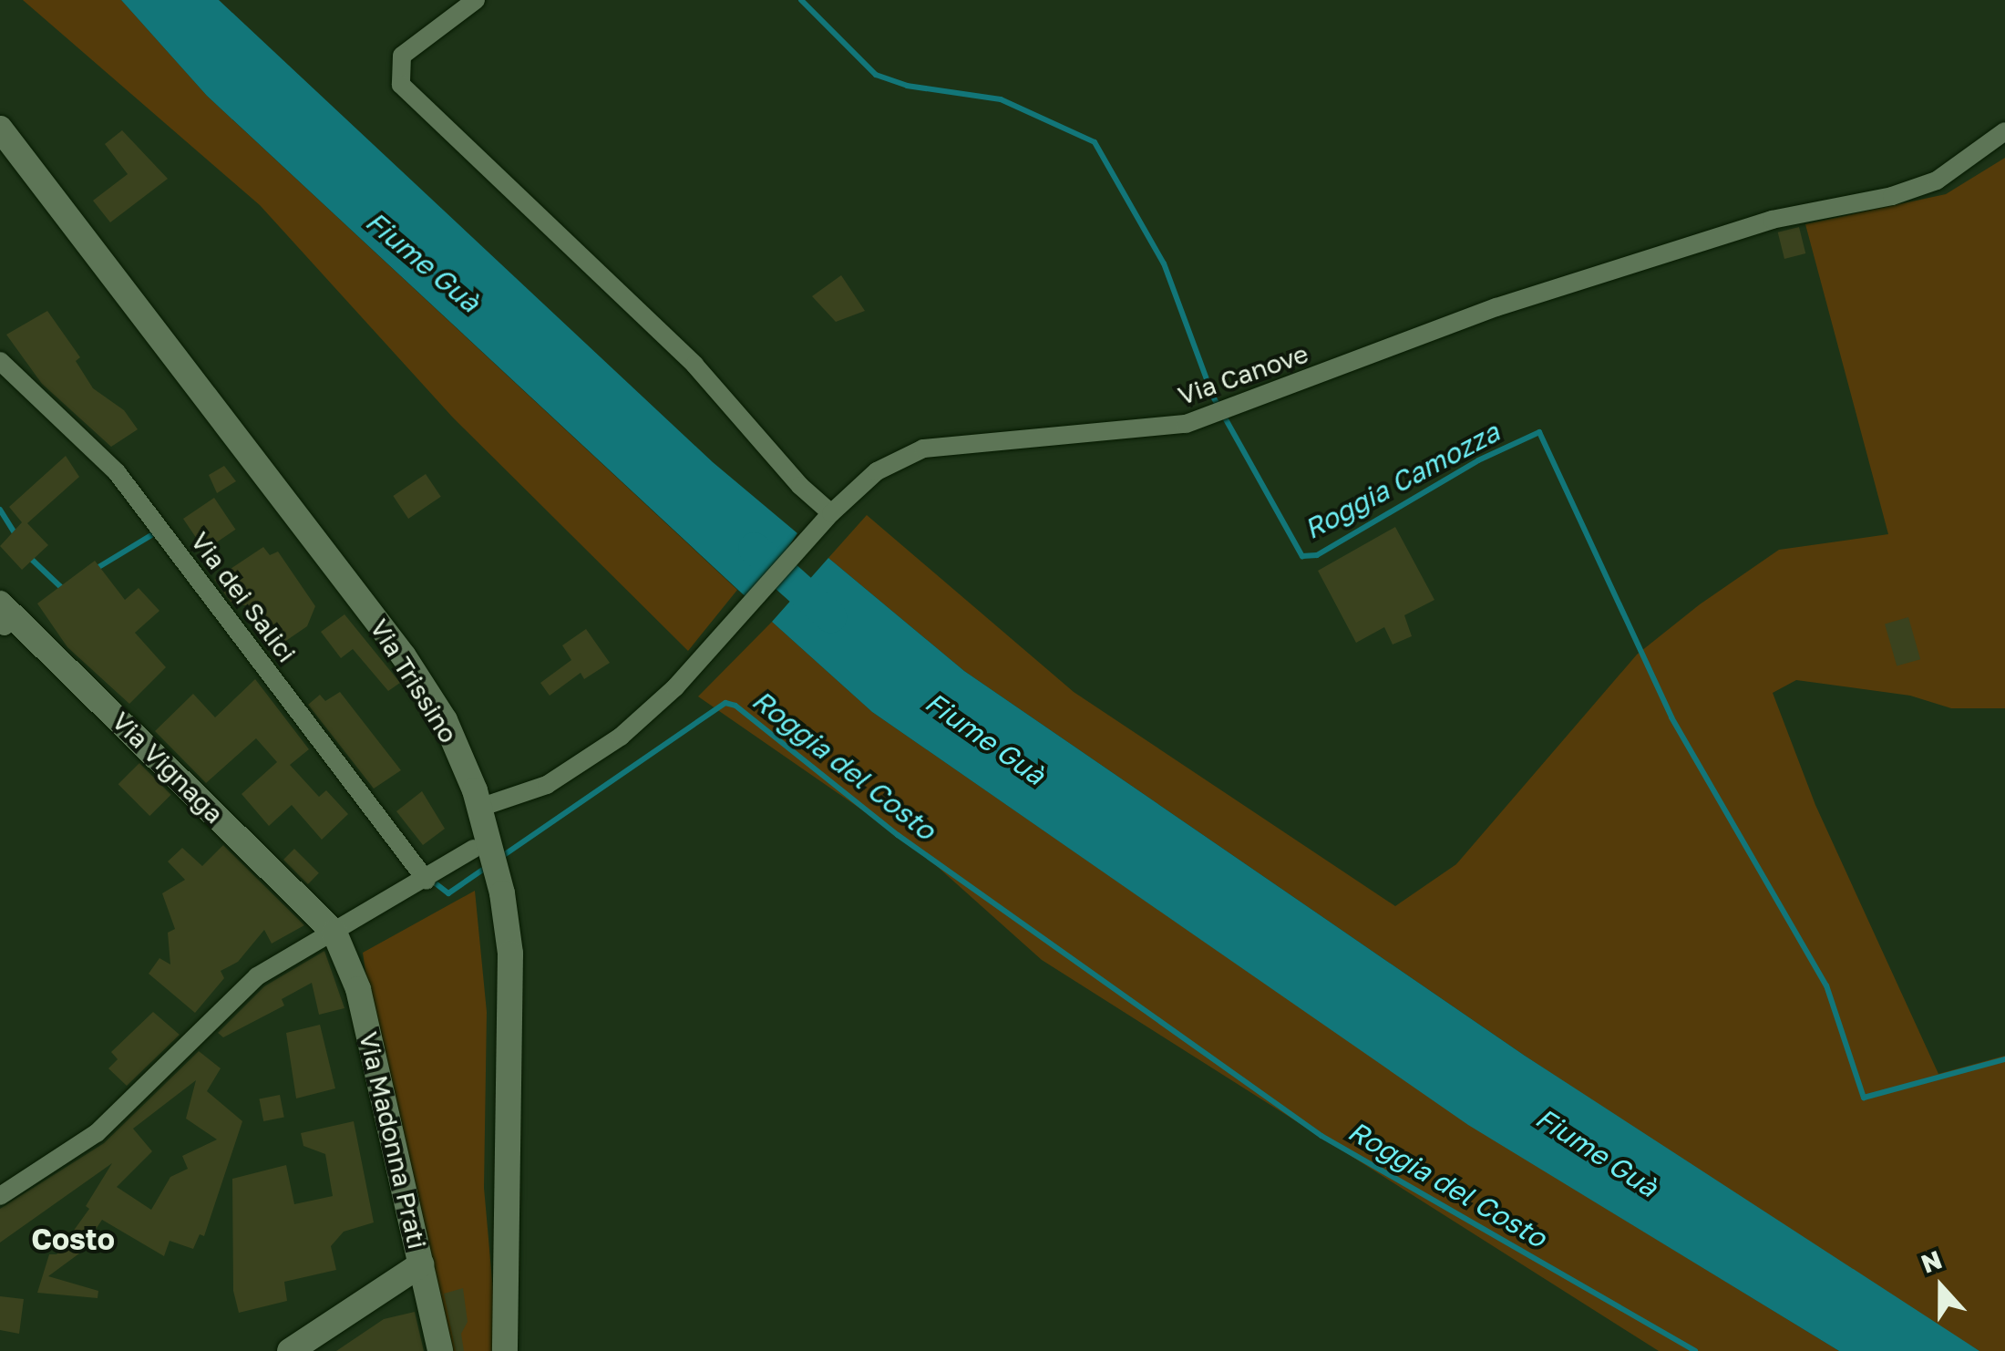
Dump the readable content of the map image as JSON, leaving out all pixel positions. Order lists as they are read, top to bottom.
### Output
{
  "streets": {
    "main road": ["Via Trissino", "Via Vignaga", "Via Madonna Prati"],
    "street": ["Via Canove", "Via dei Salici"]
  },
  "crossings": [
    ["Via Canove", "Via Trissino"],
    ["Via Vignaga", "Via Madonna Prati"]
  ],
  "districts": ["Costo"],
  "water": ["Fiume Guà", "Roggia Camozza", "Roggia del Costo"],
  "north": "top"
}
